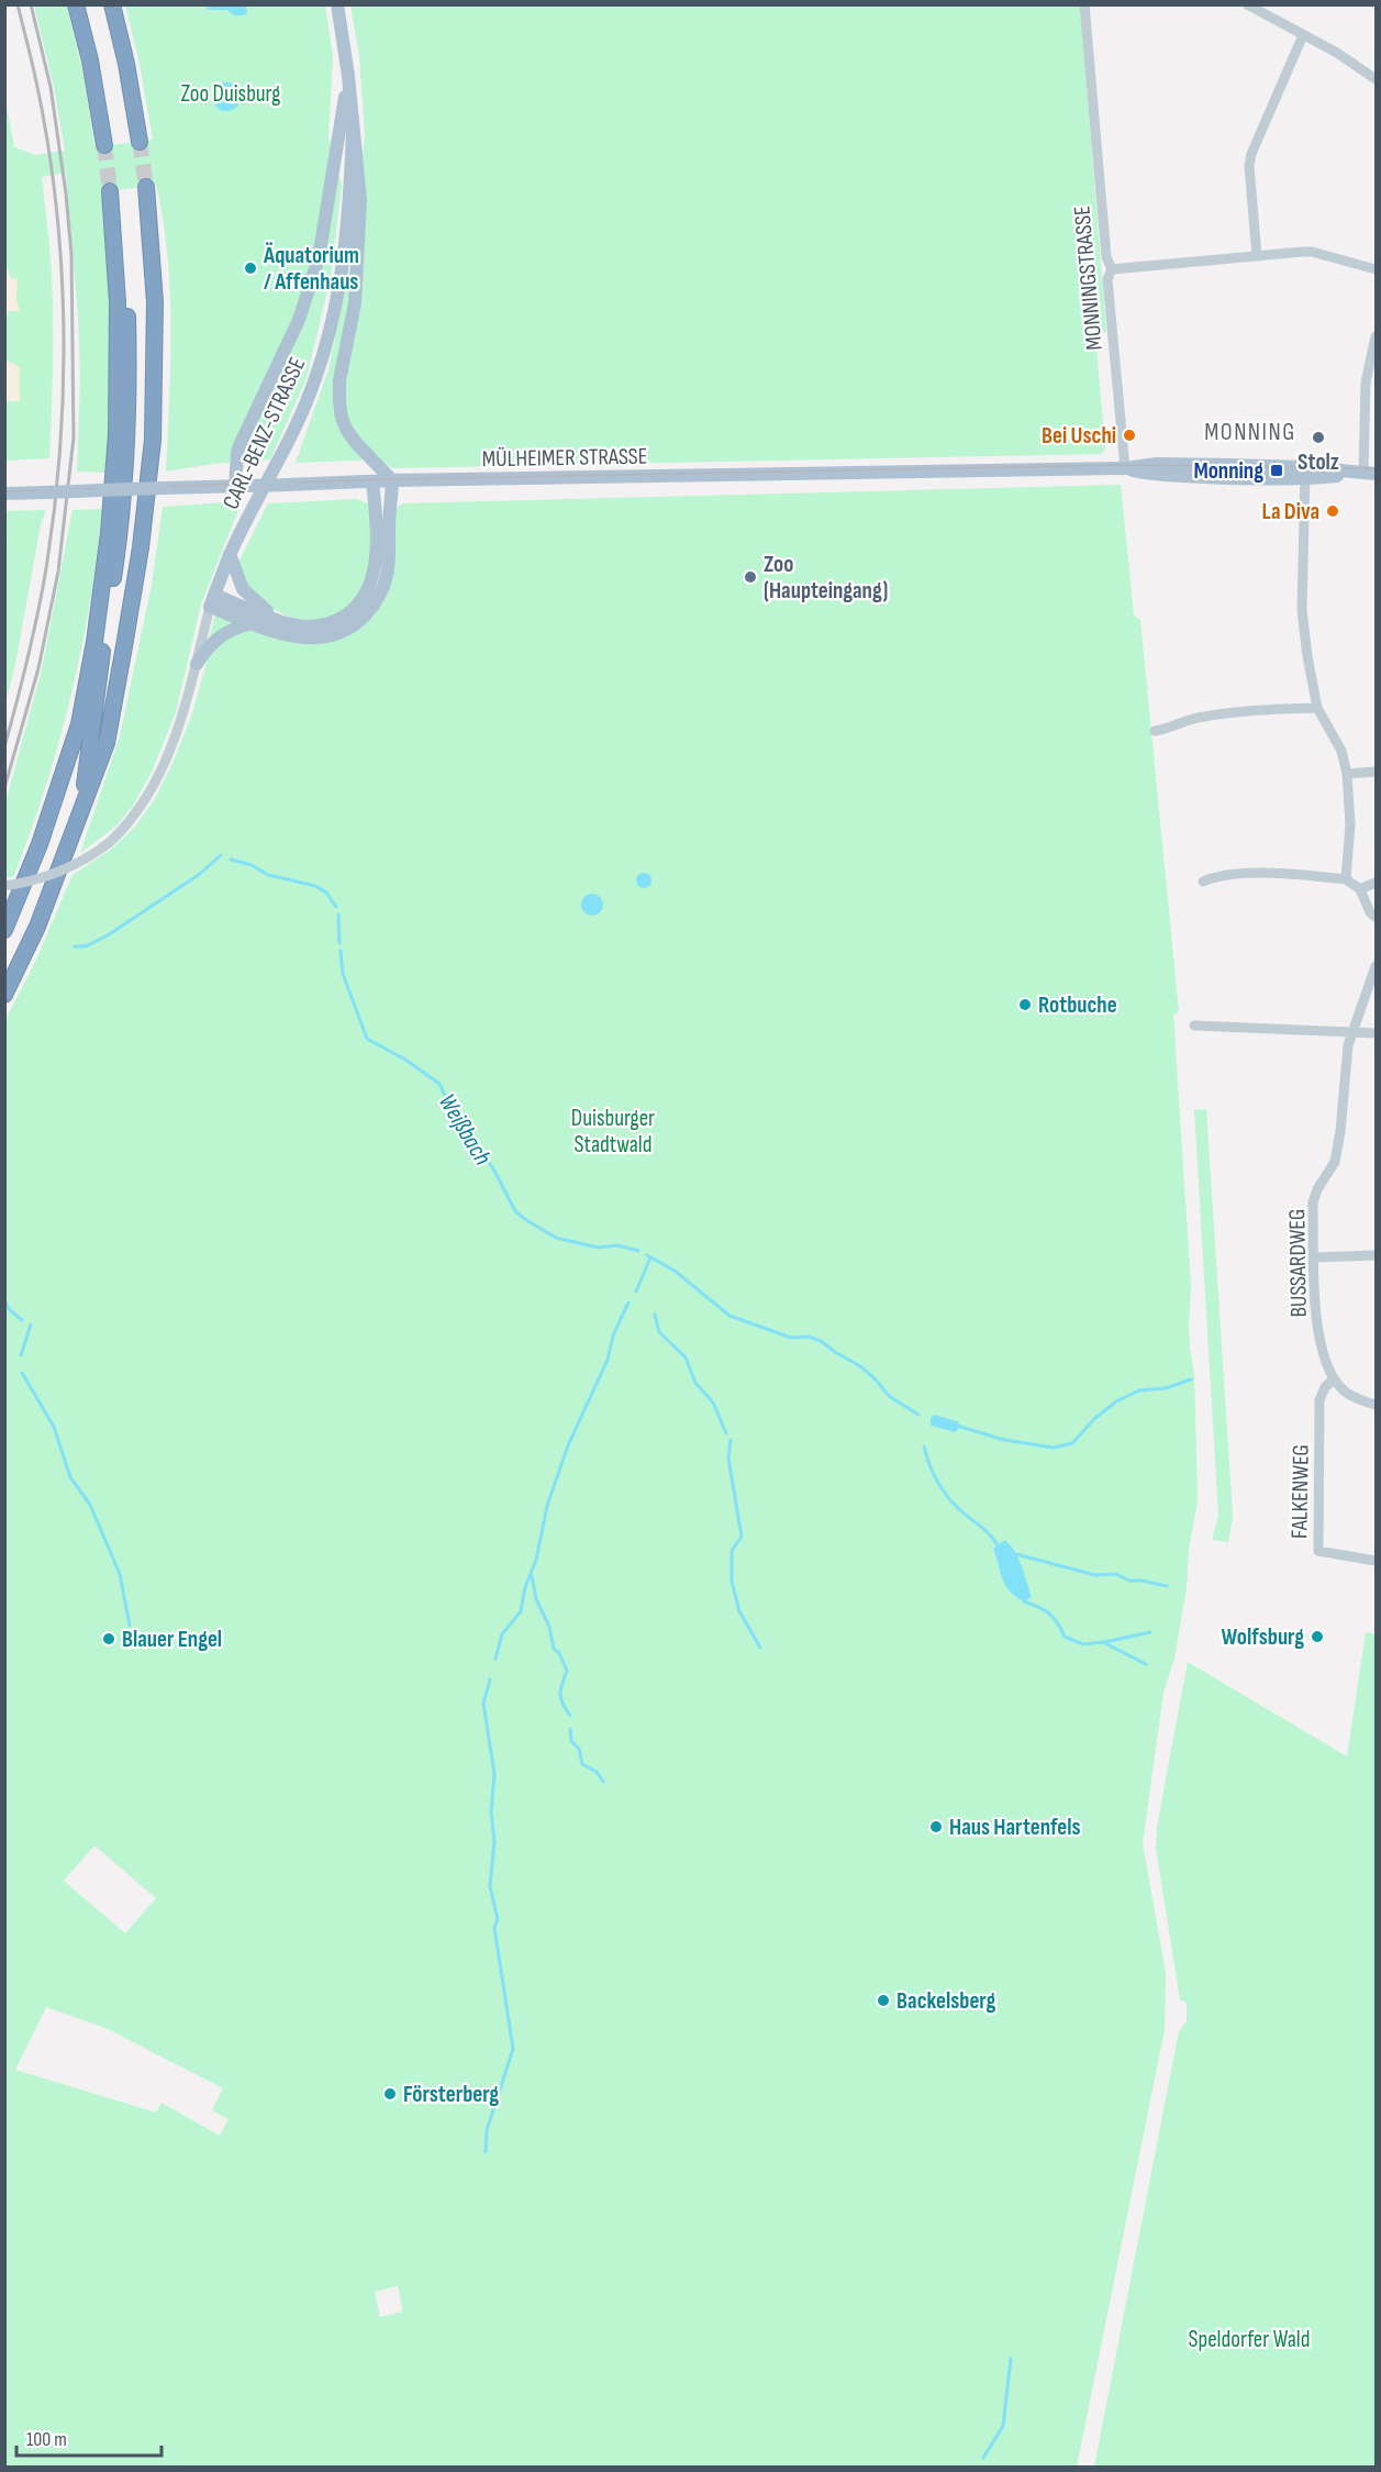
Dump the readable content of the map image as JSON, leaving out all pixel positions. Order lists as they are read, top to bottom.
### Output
{
  "streets": {
    "main road": ["CARL-BENZ-STRASSE", "MÜLHEIMER STRASSE"],
    "street": ["MONNINGSTRASSE", "BUSSARDWEG", "FALKENWEG"]
  },
  "crossings": [
    ["MONNINGSTRASSE", "MÜLHEIMER STRASSE"],
    ["CARL-BENZ-STRASSE", "MÜLHEIMER STRASSE"],
    ["BUSSARDWEG", "FALKENWEG"]
  ],
  "districts": ["MONNING"],
  "water": ["Weißbach"],
  "parks": ["Zoo Duisburg", "Duisburger Stadtwald", "Speldorfer Wald"],
  "places": {
    "other": [
      "Äquatorium / Affenhaus",
      "Bei Uschi",
      "Stolz",
      "La Diva",
      "Zoo (Haupteingang)",
      "Rotbuche",
      "Wolfsburg",
      "Blauer Engel",
      "Haus Hartenfels",
      "Backelsberg",
      "Försterberg"
    ],
    "transit": ["Monning"]
  },
  "scale_bar": "100 m"
}
